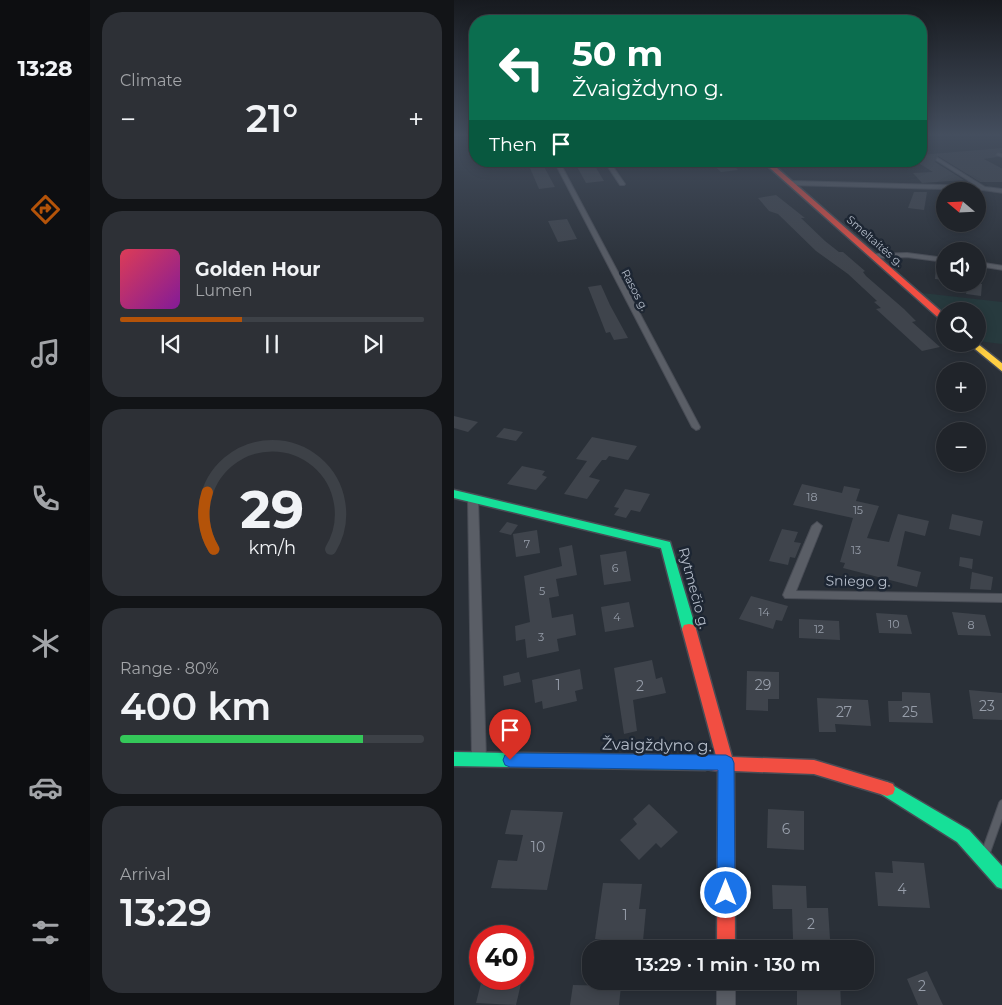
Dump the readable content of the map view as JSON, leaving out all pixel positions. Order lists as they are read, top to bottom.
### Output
{
  "streets": {
    "street": [
      "Smeltaitės g.",
      "Rasos g.",
      "Sniego g.",
      "Rytmečio g.",
      "Žvaigždyno g."
    ]
  },
  "crossings": [
    ["Rytmečio g.", "Žvaigždyno g."]
  ],
  "house_numbers": [
    "18",
    "15",
    "7",
    "13",
    "6",
    "5",
    "14",
    "4",
    "10",
    "8",
    "12",
    "3",
    "1",
    "29",
    "2",
    "23",
    "27",
    "25",
    "6",
    "10",
    "4",
    "1",
    "2",
    "2"
  ],
  "north": "left",
  "page": {
    "tabs": "13:28",
    "tile": [
      "Climate",
      ["Range · 80%", "400 km"],
      ["Arrival", "13:29"]
    ],
    "turn": ["50 m", "Žvaigždyno g."],
    "heat": ["−", "21°", "+"],
    "then": "Then",
    "map_buttons": ["+", "−"],
    "song": ["Golden Hour", "Lumen"],
    "limit": "40",
    "trip": "13:29 · 1 min · 130 m",
    "gauge": ["29", "km/h"]
  }
}
